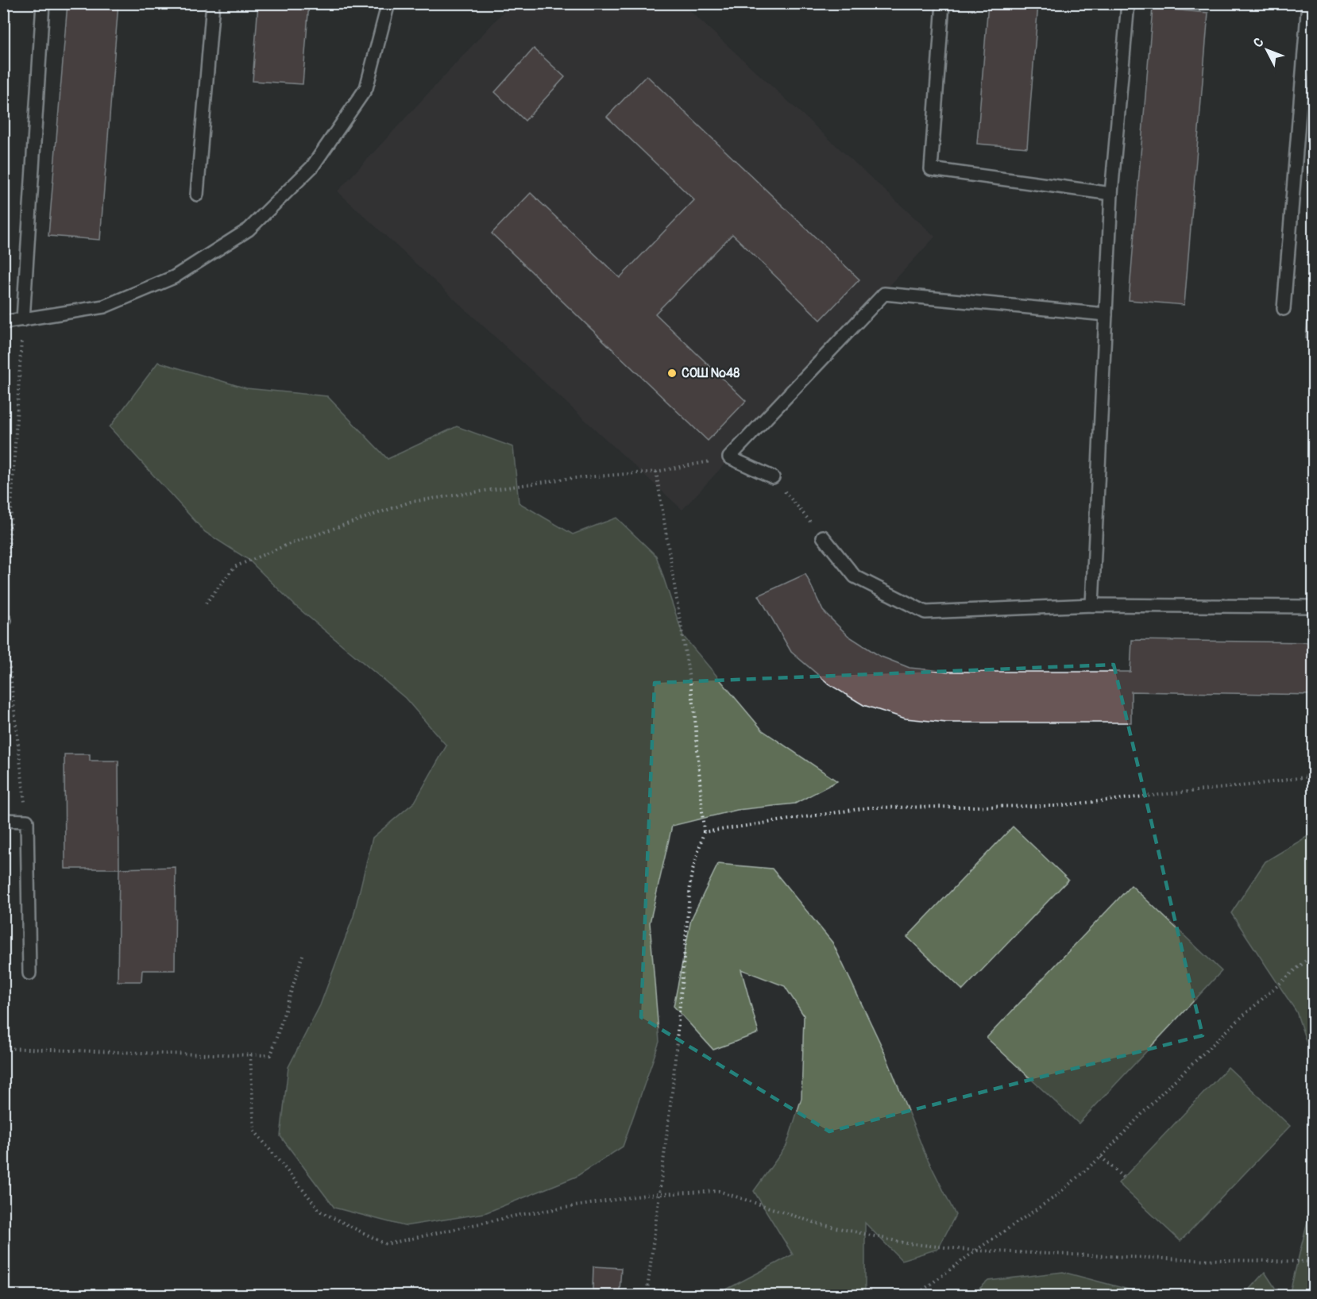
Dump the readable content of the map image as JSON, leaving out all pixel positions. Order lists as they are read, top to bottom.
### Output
{
  "places": ["СОШ №48"],
  "north": "top left"
}
